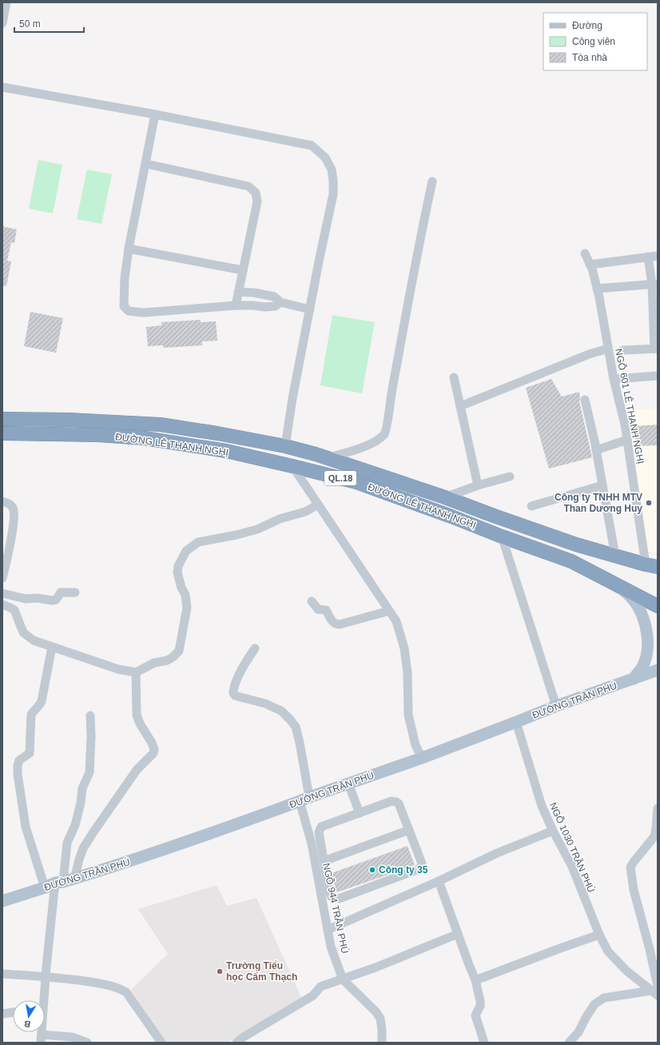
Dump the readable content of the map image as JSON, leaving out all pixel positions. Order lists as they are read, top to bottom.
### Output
{
  "streets": {
    "highway": ["ĐƯỜNG LÊ THANH NGHỊ", "QL.18"],
    "main road": ["ĐƯỜNG TRẦN PHÚ"],
    "street": ["NGÕ 601 LÊ THANH NGHỊ", "NGÕ 1030 TRẦN PHÚ", "NGÕ 944 TRẦN PHÚ"]
  },
  "crossings": [
    ["NGÕ 601 LÊ THANH NGHỊ", "ĐƯỜNG LÊ THANH NGHỊ"],
    ["ĐƯỜNG TRẦN PHÚ", "NGÕ 1030 TRẦN PHÚ"],
    ["ĐƯỜNG TRẦN PHÚ", "NGÕ 944 TRẦN PHÚ"]
  ],
  "places": ["Công ty TNHH MTV Than Dương Huy", "Công ty 35", "Trường Tiểu học Cẩm Thạch"],
  "legend": ["Đường", "Công viên", "Tòa nhà"],
  "scale_bar": "50 m",
  "north": "bottom"
}
